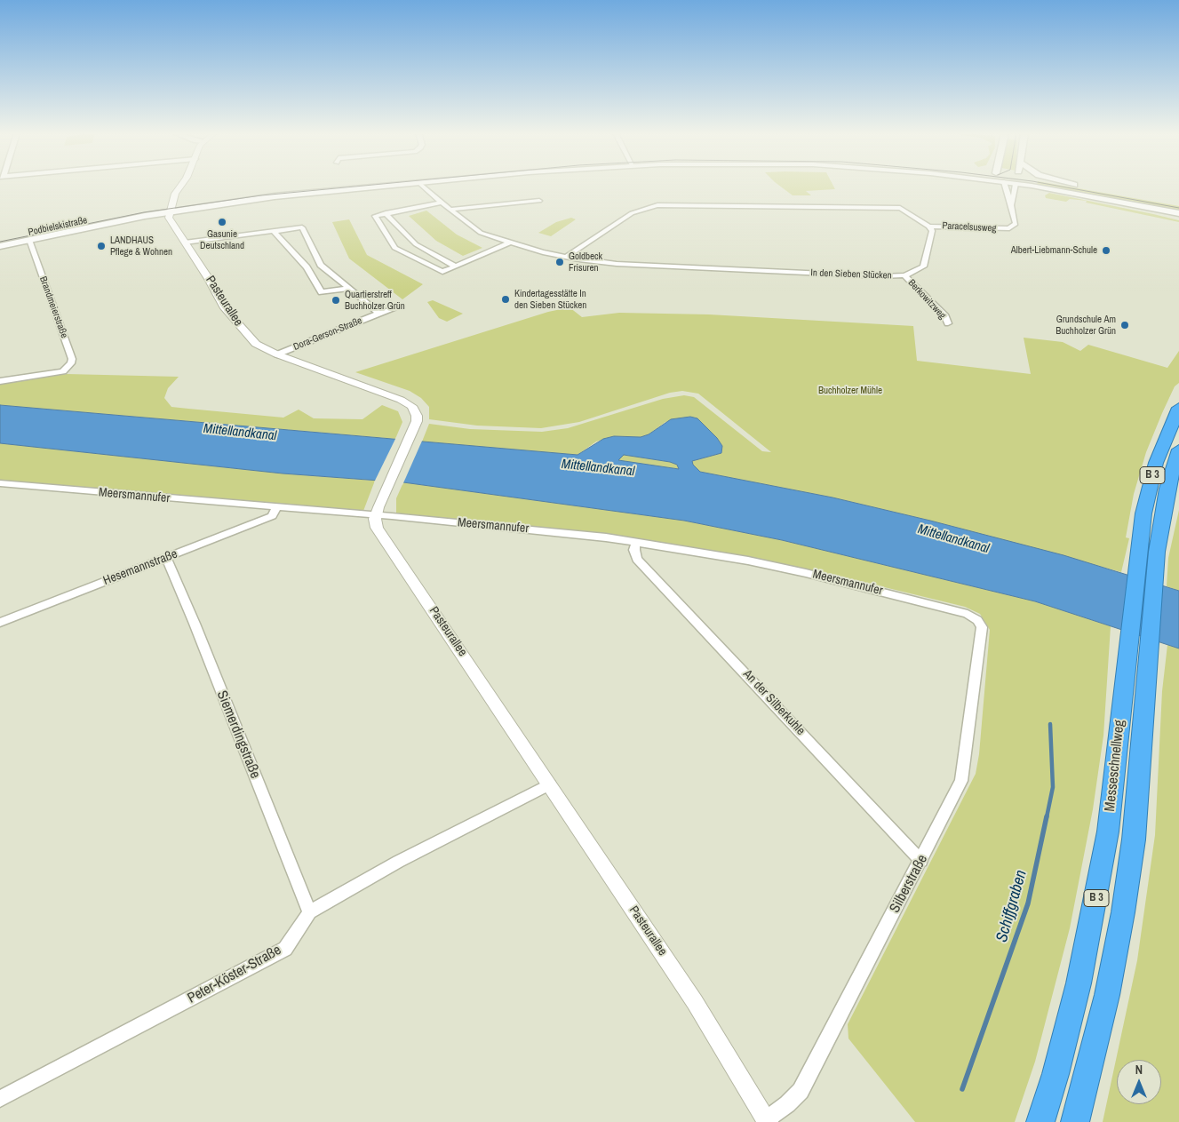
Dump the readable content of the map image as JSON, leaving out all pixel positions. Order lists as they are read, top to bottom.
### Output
{
  "streets": {
    "highway": ["B 3", "Messeschnellweg"],
    "main road": ["Podbielskistraße"],
    "street": [
      "Paracelsusweg",
      "In den Sieben Stücken",
      "Berkowitzweg",
      "Pasteurallee",
      "Brandmeierstraße",
      "Dora-Gerson-Straße",
      "Meersmannufer",
      "Hesemannstraße",
      "An der Silberkuhle",
      "Siemerdingstraße",
      "Silberstraße",
      "Peter-Köster-Straße"
    ]
  },
  "crossings": [
    ["Podbielskistraße", "Pasteurallee"],
    ["Podbielskistraße", "Brandmeierstraße"],
    ["Paracelsusweg", "In den Sieben Stücken"],
    ["In den Sieben Stücken", "Berkowitzweg"],
    ["Pasteurallee", "Dora-Gerson-Straße"],
    ["Pasteurallee", "Meersmannufer"],
    ["Pasteurallee", "Silberstraße"],
    ["Pasteurallee", "Peter-Köster-Straße"],
    ["Meersmannufer", "Hesemannstraße"],
    ["Meersmannufer", "An der Silberkuhle"],
    ["Meersmannufer", "Silberstraße"],
    ["Hesemannstraße", "Siemerdingstraße"],
    ["An der Silberkuhle", "Silberstraße"],
    ["Siemerdingstraße", "Peter-Köster-Straße"]
  ],
  "water": ["Mittellandkanal", "Schiffgraben"],
  "parks": ["Buchholzer Mühle"],
  "places": [
    "Gasunie Deutschland",
    "LANDHAUS Pflege & Wohnen",
    "Albert-Liebmann-Schule",
    "Goldbeck Frisuren",
    "Kindertagesstätte In den Sieben Stücken",
    "Quartierstreff Buchholzer Grün",
    "Grundschule Am Buchholzer Grün"
  ],
  "north": "top"
}
